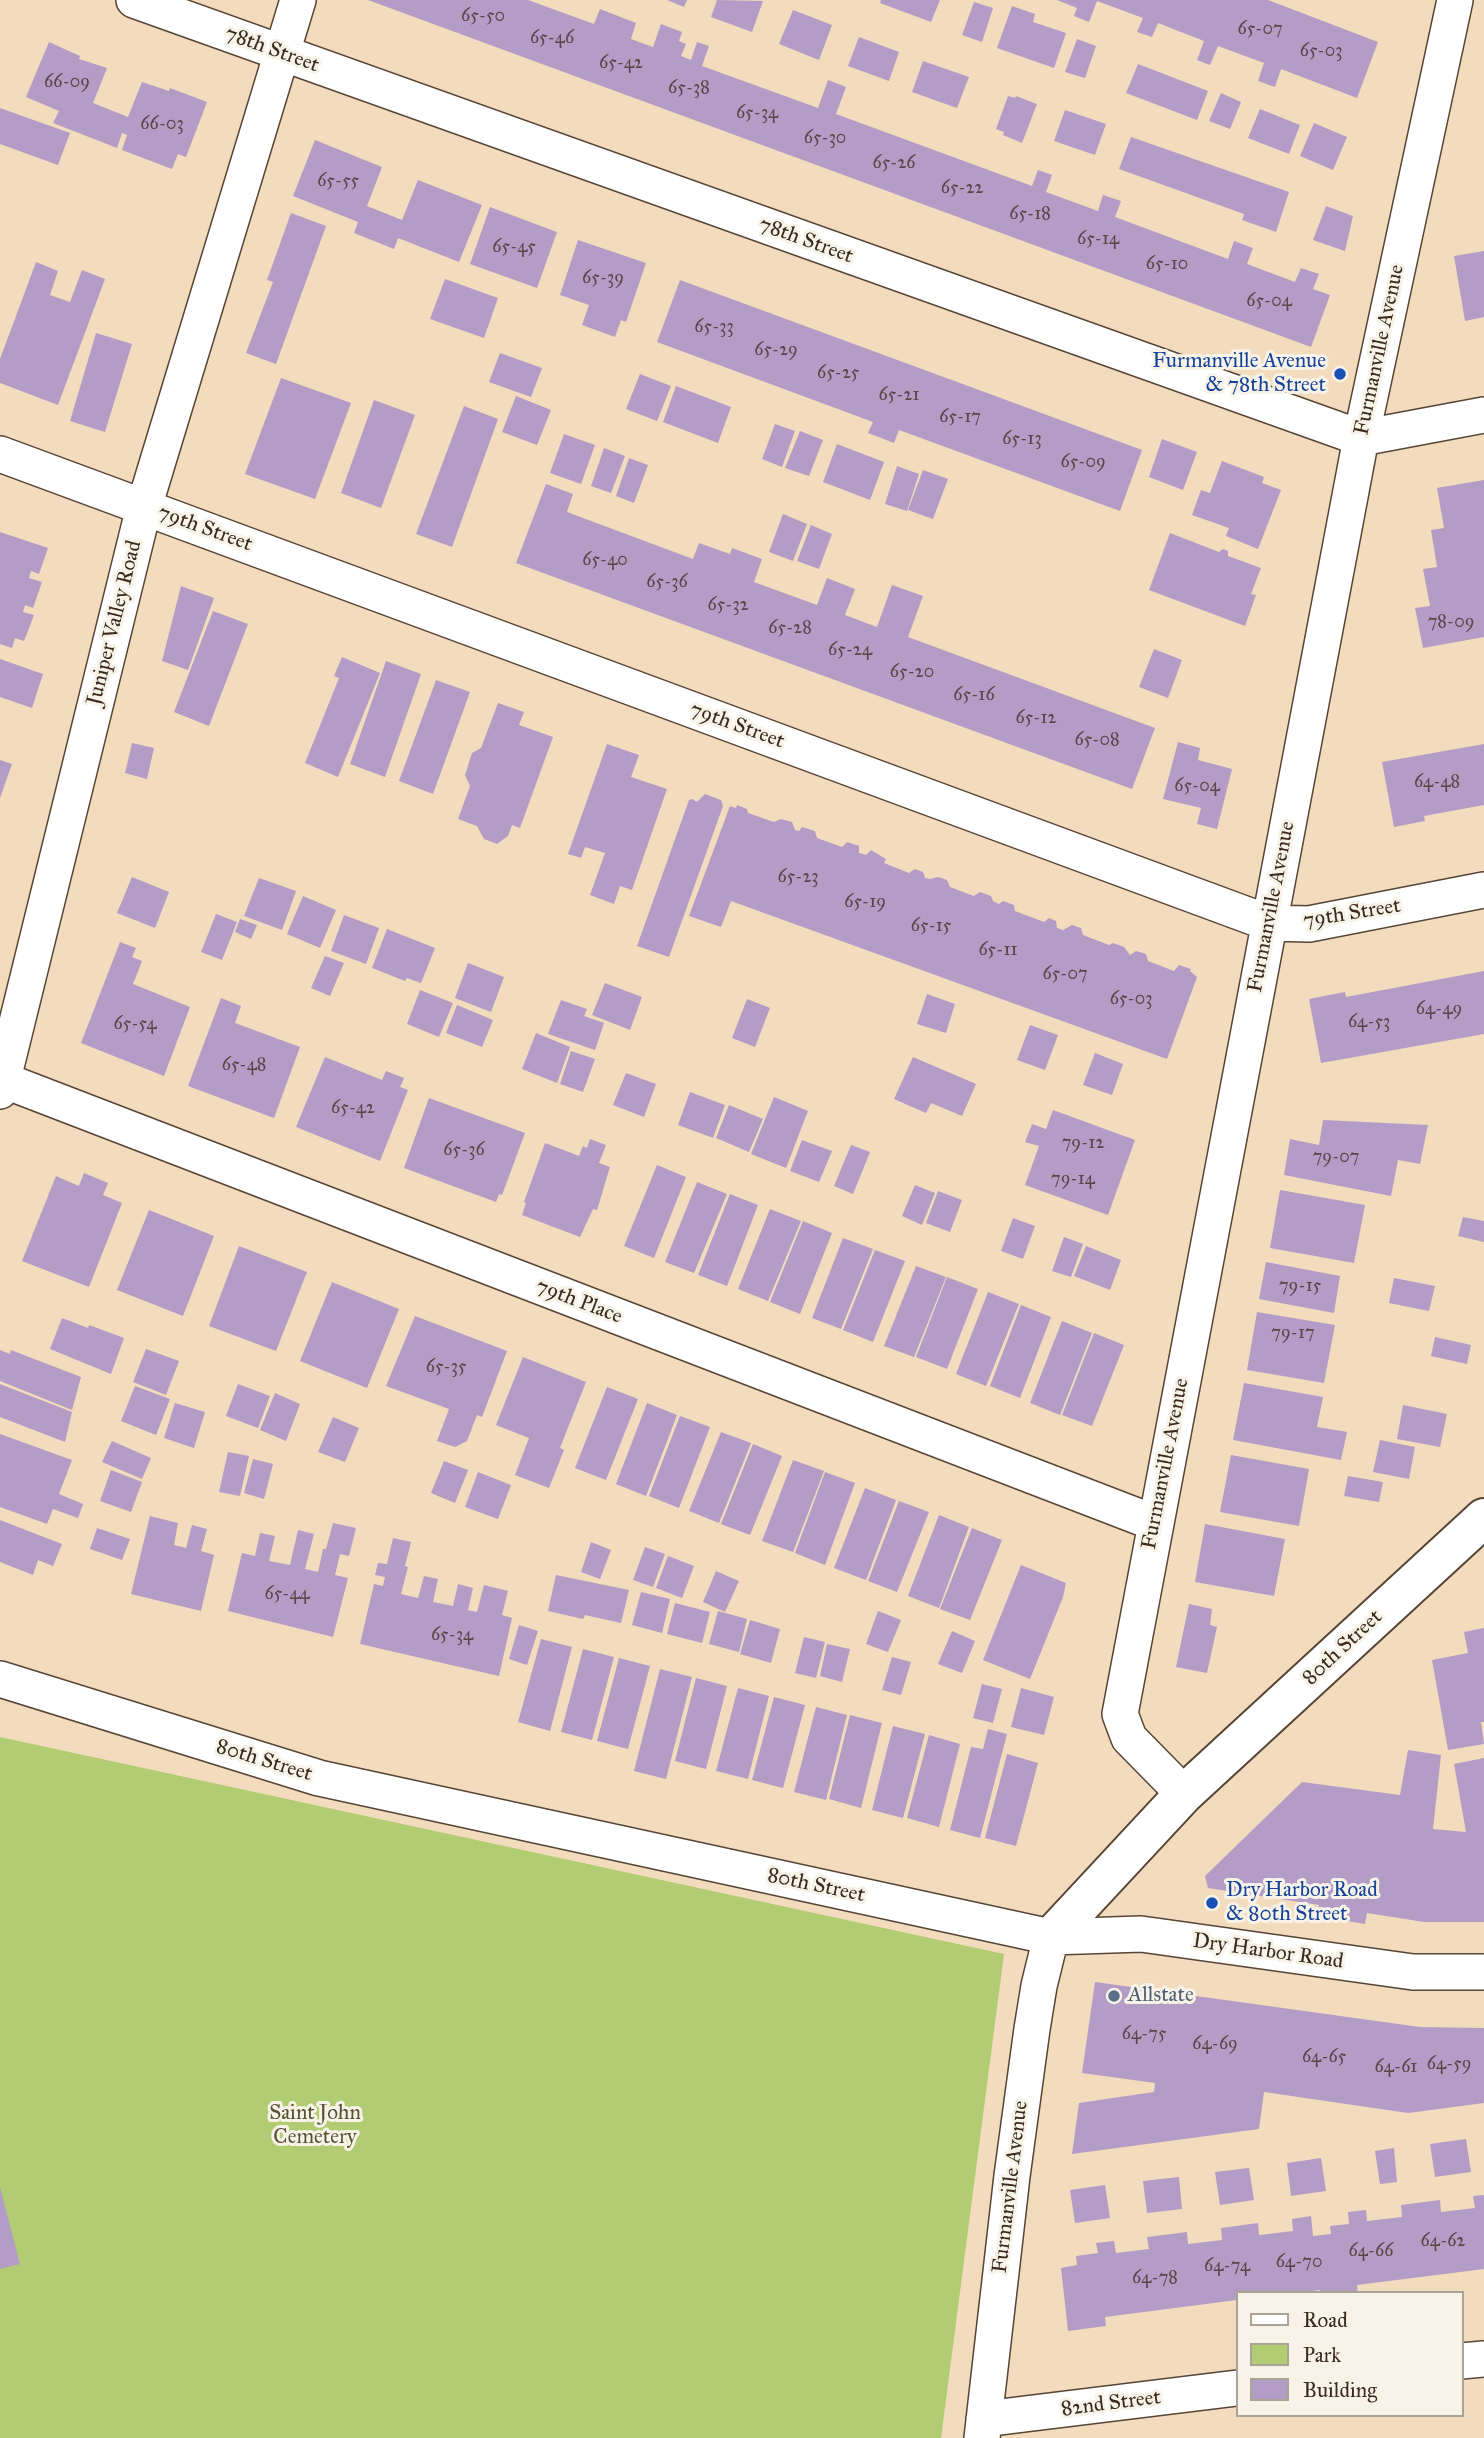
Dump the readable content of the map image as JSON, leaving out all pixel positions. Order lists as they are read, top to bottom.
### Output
{
  "streets": {
    "street": [
      "78th Street",
      "Furmanville Avenue",
      "79th Street",
      "Juniper Valley Road",
      "79th Place",
      "80th Street",
      "Dry Harbor Road",
      "82nd Street"
    ]
  },
  "crossings": [
    ["78th Street", "Furmanville Avenue"],
    ["78th Street", "Juniper Valley Road"],
    ["Furmanville Avenue", "79th Street"],
    ["Furmanville Avenue", "79th Place"],
    ["Furmanville Avenue", "80th Street"],
    ["Furmanville Avenue", "Dry Harbor Road"],
    ["Furmanville Avenue", "82nd Street"],
    ["79th Street", "Juniper Valley Road"],
    ["Juniper Valley Road", "79th Place"],
    ["80th Street", "Dry Harbor Road"]
  ],
  "parks": ["Saint John Cemetery"],
  "places": ["Furmanville Avenue & 78th Street", "Dry Harbor Road & 80th Street", "Allstate"],
  "house_numbers": [
    "65-50",
    "65-07",
    "65-46",
    "65-03",
    "65-42",
    "66-09",
    "65-38",
    "65-34",
    "66-03",
    "65-30",
    "65-26",
    "65-55",
    "65-22",
    "65-18",
    "65-14",
    "65-45",
    "65-10",
    "65-39",
    "65-04",
    "65-33",
    "65-29",
    "65-25",
    "65-21",
    "65-17",
    "65-13",
    "65-09",
    "65-40",
    "65-36",
    "65-32",
    "78-09",
    "65-28",
    "65-24",
    "65-20",
    "65-16",
    "65-12",
    "65-08",
    "64-48",
    "65-04",
    "65-23",
    "65-19",
    "65-15",
    "65-11",
    "65-07",
    "65-03",
    "64-49",
    "64-53",
    "65-54",
    "65-48",
    "65-42",
    "79-12",
    "65-36",
    "79-07",
    "79-14",
    "79-15",
    "79-17",
    "65-35",
    "65-44",
    "65-34",
    "64-75",
    "64-69",
    "64-65",
    "64-59",
    "64-61",
    "64-62",
    "64-66",
    "64-70",
    "64-74",
    "64-78"
  ],
  "legend": ["Road", "Park", "Building"]
}
